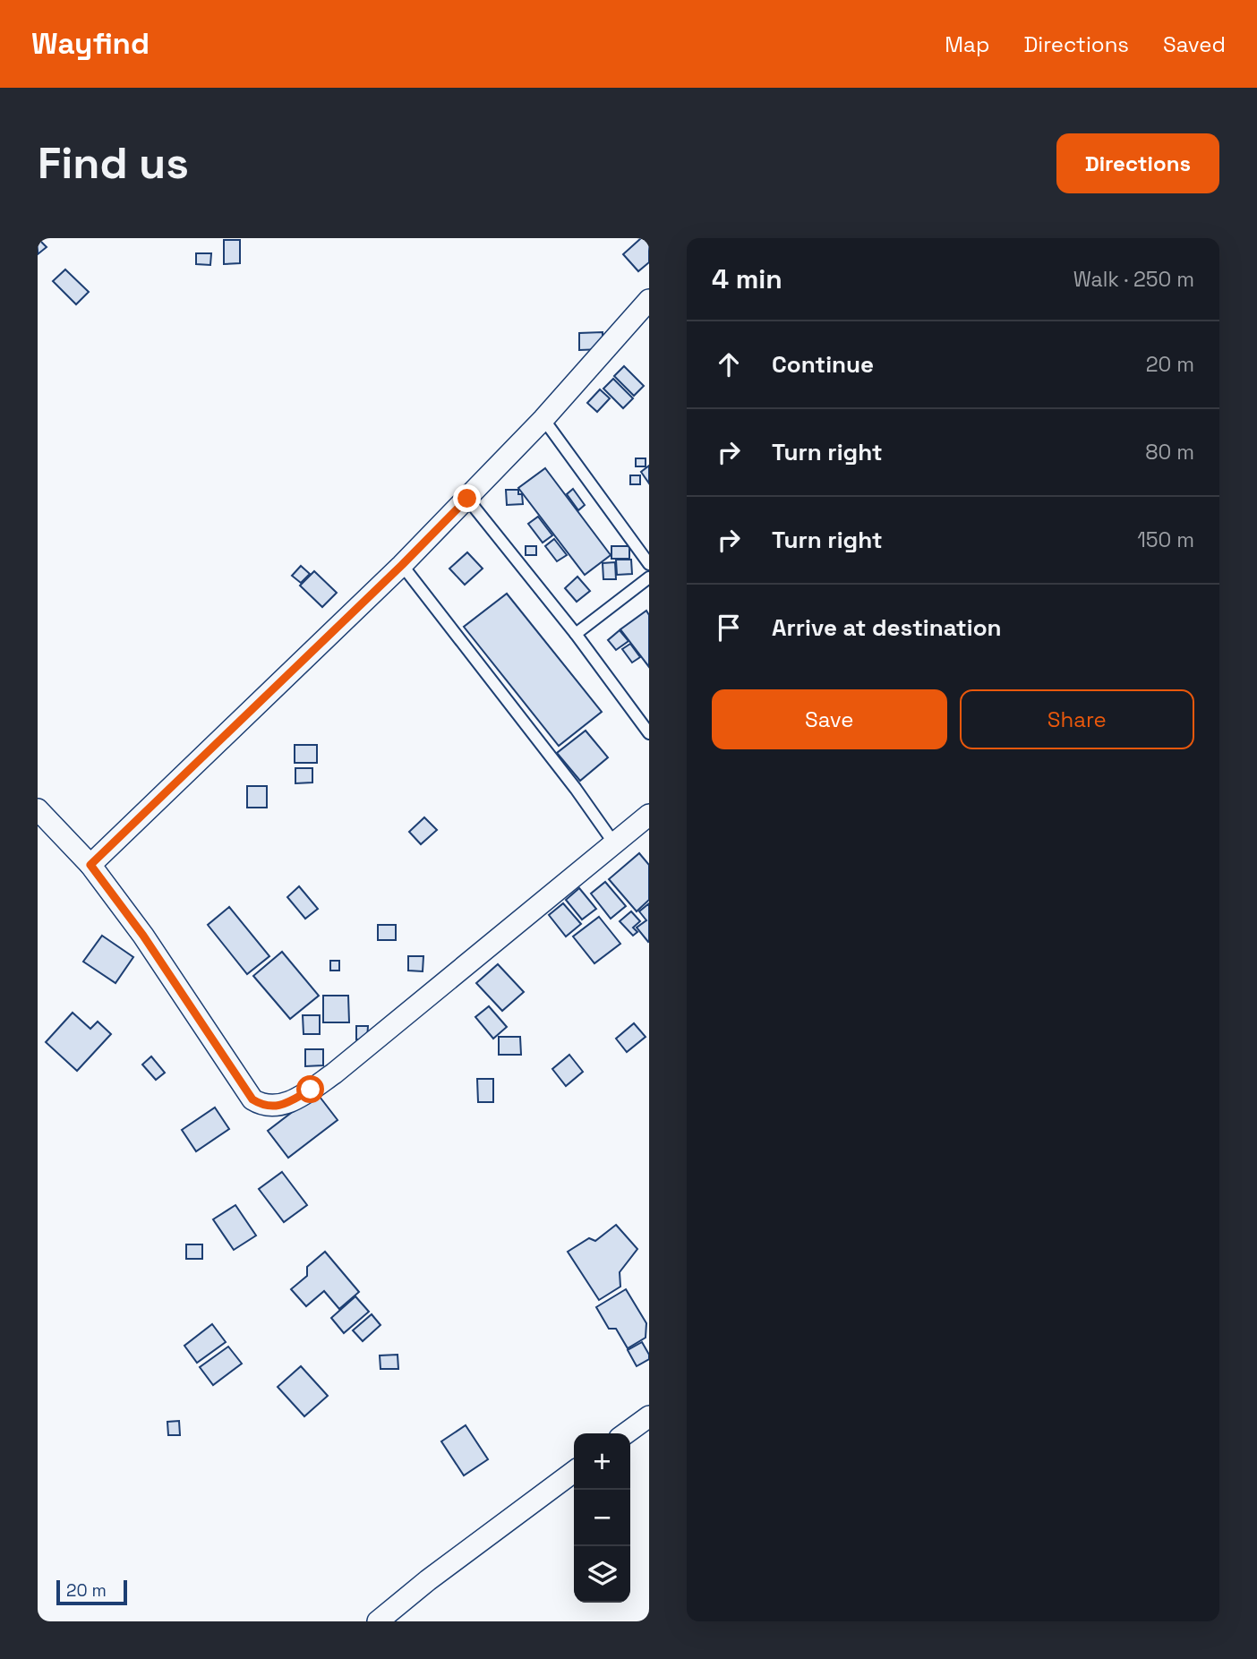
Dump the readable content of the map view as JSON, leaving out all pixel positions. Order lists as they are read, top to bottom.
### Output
{
  "scale_bar": "20 m",
  "page": {
    "header": "Wayfind",
    "nav": ["Map", "Directions", "Saved"],
    "buttons": [
      "Directions",
      ["Save", "Share"]
    ],
    "title": "Find us",
    "heading": ["4 min", "Walk · 250 m"],
    "list": [
      ["Continue", "20 m"],
      ["Turn right", "80 m"],
      ["Turn right", "150 m"],
      "Arrive at destination"
    ],
    "map_buttons": ["+", "−"],
    "scale": "20 m"
  }
}
